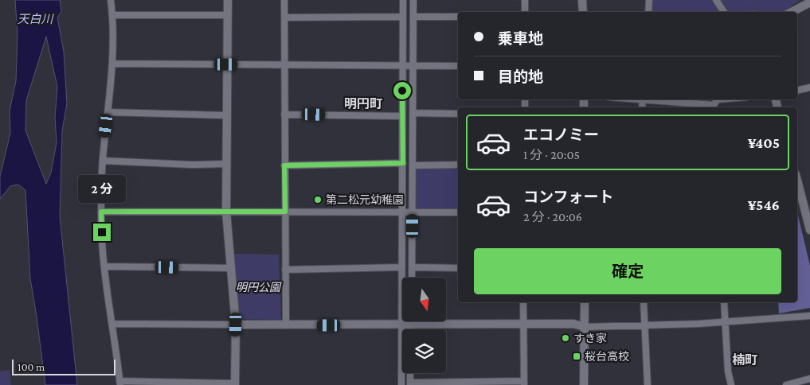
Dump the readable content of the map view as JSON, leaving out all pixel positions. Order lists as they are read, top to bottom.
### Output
{
  "districts": ["明円町", "楠町"],
  "water": ["天白川"],
  "parks": ["明円公園"],
  "places": {
    "other": ["第二松元幼稚園", "すき家"],
    "transit": ["桜台高校"]
  },
  "scale_bar": "100 m",
  "north": "bottom",
  "page": {
    "banner": ["乗車地", "目的地"],
    "list": [
      {
        "name": "エコノミー",
        "note": "1 分 · 20:05",
        "value": "¥405"
      },
      {
        "name": "コンフォート",
        "note": "2 分 · 20:06",
        "value": "¥546"
      }
    ],
    "bubble": "2 分",
    "buttons": "確定",
    "scale": "100 m"
  }
}
